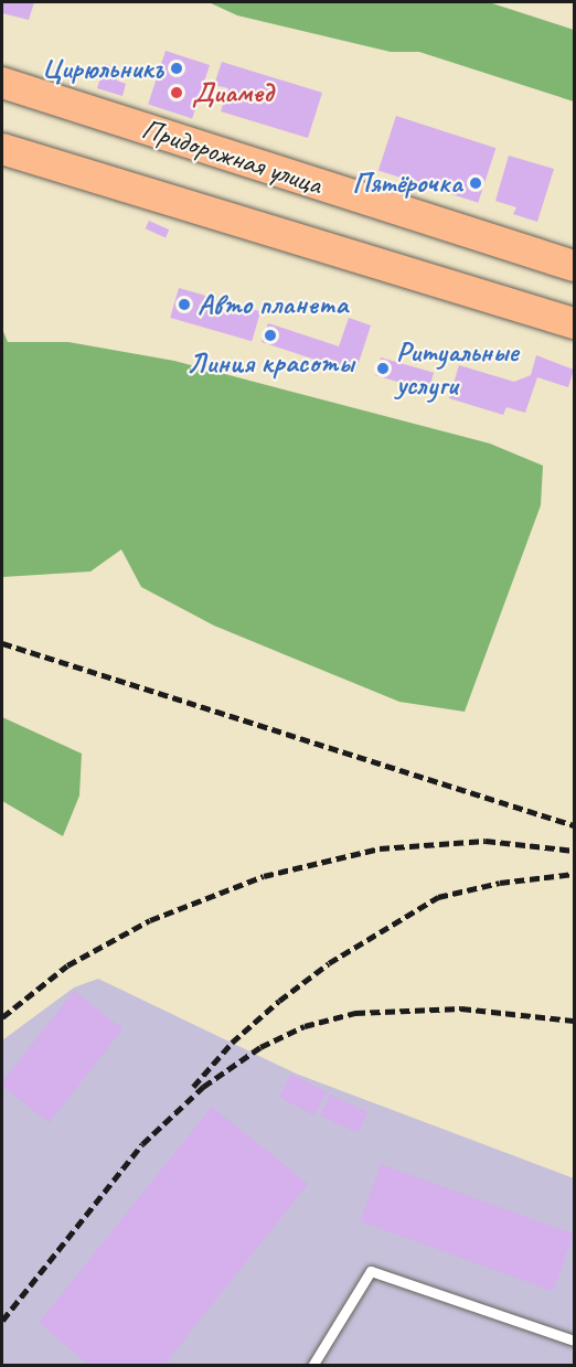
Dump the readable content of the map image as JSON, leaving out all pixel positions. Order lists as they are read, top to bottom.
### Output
{
  "streets": {
    "main road": ["Придорожная улица"]
  },
  "places": [
    "Цирюльникъ",
    "Диамед",
    "Пятёрочка",
    "Авто планета",
    "Линия красоты",
    "Ритуальные услуги"
  ]
}
